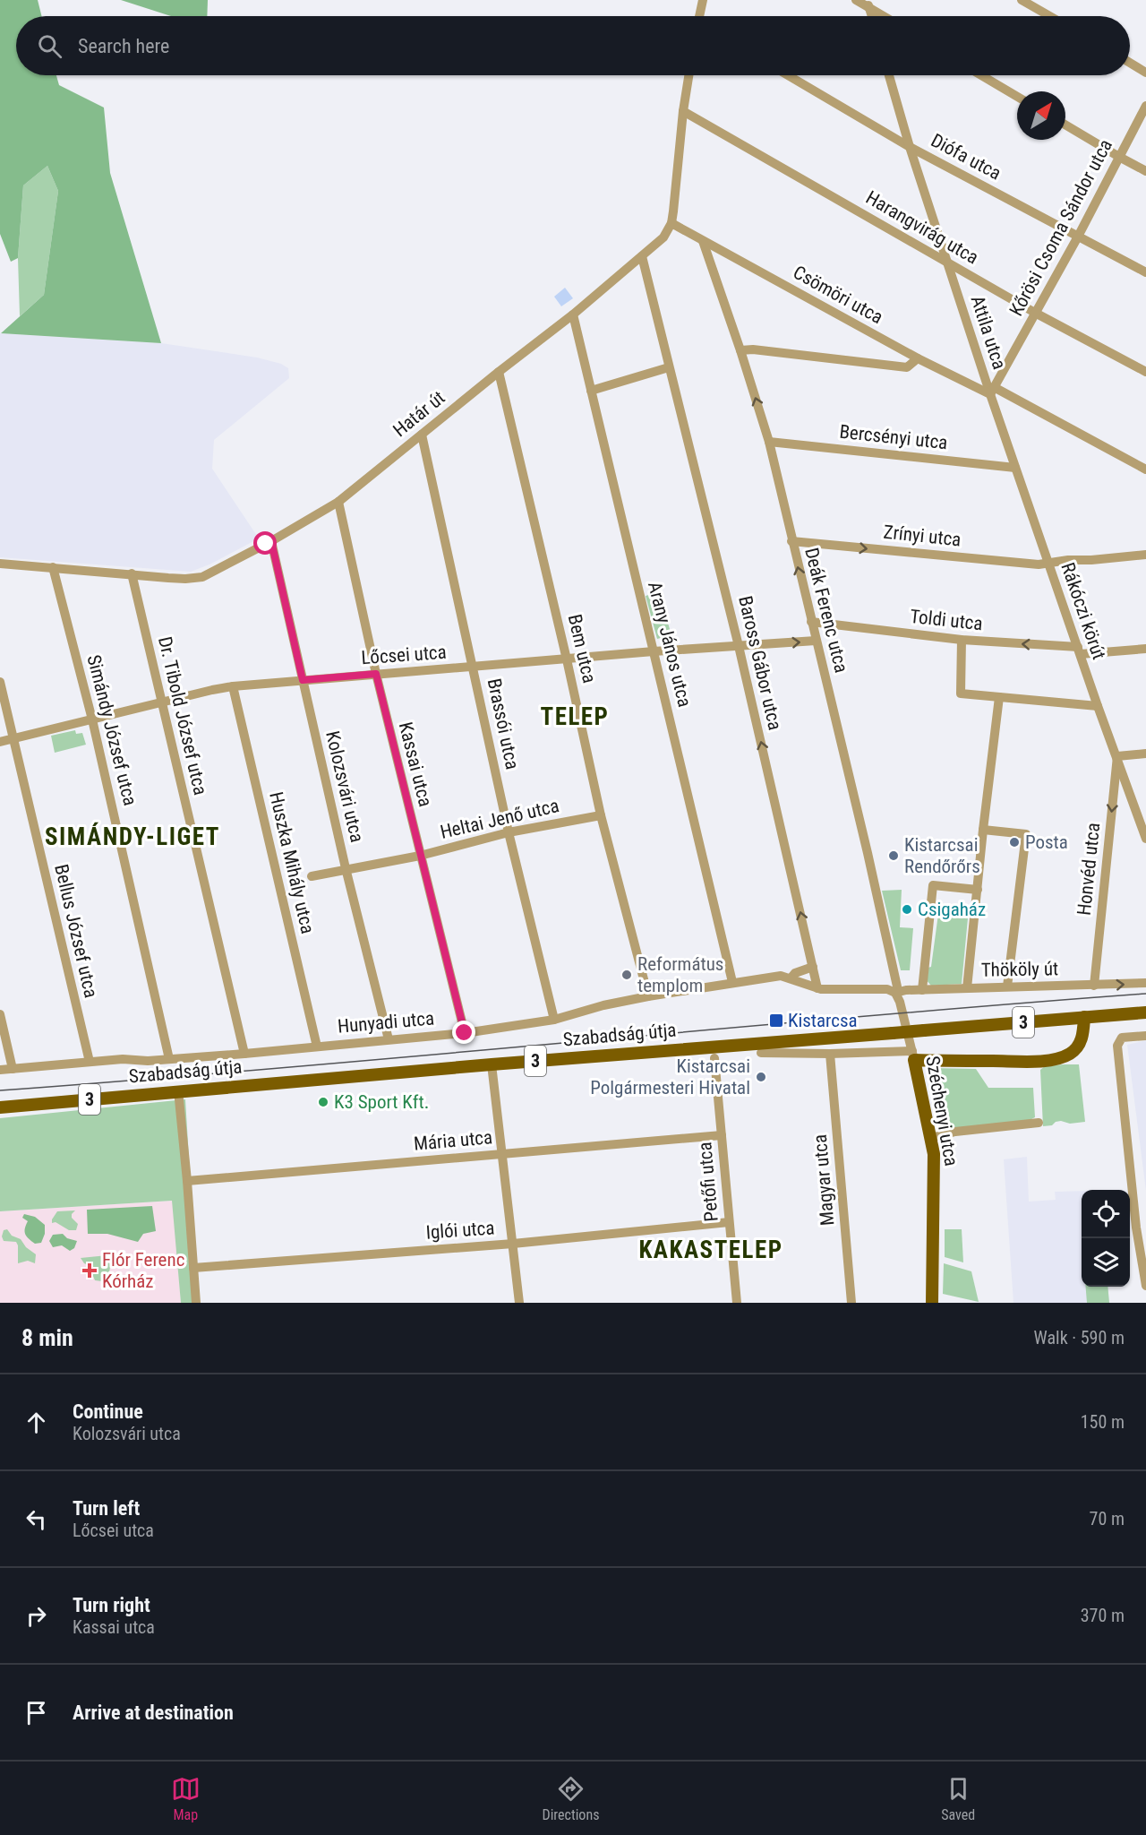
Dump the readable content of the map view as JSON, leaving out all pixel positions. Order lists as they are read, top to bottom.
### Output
{
  "streets": {
    "main road": ["3", "Szabadság útja", "Széchenyi utca"],
    "street": [
      "Diófa utca",
      "Harangvirág utca",
      "Kőrösi Csoma Sándor utca",
      "Csömöri utca",
      "Attila utca",
      "Határ út",
      "Bercsényi utca",
      "Zrínyi utca",
      "Deák Ferenc utca",
      "Rákóczi körút",
      "Toldi utca",
      "Arany János utca",
      "Bem utca",
      "Lőcsei utca",
      "Baross Gábor utca",
      "Dr. Tibold József utca",
      "Brassói utca",
      "Simándy József utca",
      "Kassai utca",
      "Kolozsvári utca",
      "Heltai Jenő utca",
      "Huszka Mihály utca",
      "Honvéd utca",
      "Bellus József utca",
      "Thököly út",
      "Hunyadi utca",
      "Mária utca",
      "Magyar utca",
      "Petőfi utca",
      "Iglói utca"
    ]
  },
  "crossings": [
    ["Diófa utca", "Kőrösi Csoma Sándor utca"],
    ["Diófa utca", "Attila utca"],
    ["Harangvirág utca", "Kőrösi Csoma Sándor utca"],
    ["Harangvirág utca", "Attila utca"],
    ["Kőrösi Csoma Sándor utca", "Csömöri utca"],
    ["Kőrösi Csoma Sándor utca", "Attila utca"],
    ["Kőrösi Csoma Sándor utca", "Rákóczi körút"],
    ["Csömöri utca", "Attila utca"],
    ["Csömöri utca", "Határ út"],
    ["Csömöri utca", "Deák Ferenc utca"],
    ["Csömöri utca", "Rákóczi körút"],
    ["Attila utca", "Rákóczi körút"],
    ["Határ út", "Arany János utca"],
    ["Határ út", "Bem utca"],
    ["Határ út", "Baross Gábor utca"],
    ["Határ út", "Dr. Tibold József utca"],
    ["Határ út", "Brassói utca"],
    ["Határ út", "Simándy József utca"],
    ["Határ út", "Kassai utca"],
    ["Határ út", "Kolozsvári utca"],
    ["Bercsényi utca", "Deák Ferenc utca"],
    ["Bercsényi utca", "Rákóczi körút"],
    ["Zrínyi utca", "Deák Ferenc utca"],
    ["Zrínyi utca", "Rákóczi körút"],
    ["Deák Ferenc utca", "Toldi utca"],
    ["Deák Ferenc utca", "Lőcsei utca"],
    ["Deák Ferenc utca", "Thököly út"],
    ["Deák Ferenc utca", "Hunyadi utca"],
    ["Deák Ferenc utca", "Széchenyi utca"],
    ["Rákóczi körút", "Toldi utca"],
    ["Rákóczi körút", "Honvéd utca"],
    ["Arany János utca", "Lőcsei utca"],
    ["Arany János utca", "Hunyadi utca"],
    ["Bem utca", "Lőcsei utca"],
    ["Bem utca", "Heltai Jenő utca"],
    ["Bem utca", "Hunyadi utca"],
    ["Lőcsei utca", "Baross Gábor utca"],
    ["Lőcsei utca", "Dr. Tibold József utca"],
    ["Lőcsei utca", "Brassói utca"],
    ["Lőcsei utca", "Simándy József utca"],
    ["Lőcsei utca", "Kassai utca"],
    ["Lőcsei utca", "Kolozsvári utca"],
    ["Lőcsei utca", "Huszka Mihály utca"],
    ["Lőcsei utca", "Bellus József utca"],
    ["Baross Gábor utca", "Hunyadi utca"],
    ["Dr. Tibold József utca", "Hunyadi utca"],
    ["Brassói utca", "Heltai Jenő utca"],
    ["Brassói utca", "Hunyadi utca"],
    ["Simándy József utca", "Hunyadi utca"],
    ["Kassai utca", "Heltai Jenő utca"],
    ["Kassai utca", "Hunyadi utca"],
    ["Kolozsvári utca", "Heltai Jenő utca"],
    ["Kolozsvári utca", "Hunyadi utca"],
    ["Huszka Mihály utca", "Hunyadi utca"],
    ["Honvéd utca", "Thököly út"],
    ["Bellus József utca", "Hunyadi utca"],
    ["Thököly út", "Hunyadi utca"],
    ["Thököly út", "Széchenyi utca"],
    ["Hunyadi utca", "Széchenyi utca"],
    ["Mária utca", "Petőfi utca"],
    ["Petőfi utca", "Iglói utca"]
  ],
  "one_way": ["Zrínyi utca", "Baross Gábor utca", "Honvéd utca"],
  "districts": ["TELEP", "SIMÁNDY-LIGET", "KAKASTELEP"],
  "places": {
    "other": [
      "Posta",
      "Kistarcsai Rendőrőrs",
      "Csigaház",
      "Református templom",
      "Kistarcsai Polgármesteri Hivatal",
      "K3 Sport Kft."
    ],
    "transit": ["Kistarcsa"],
    "health": ["Flór Ferenc Kórház"]
  },
  "north": "top right",
  "page": {
    "search": "Search here",
    "heading": ["8 min", "Walk · 590 m"],
    "list": [
      ["Continue", "Kolozsvári utca", "150 m"],
      ["Turn left", "Lőcsei utca", "70 m"],
      ["Turn right", "Kassai utca", "370 m"],
      "Arrive at destination"
    ],
    "nav": ["Map", "Directions", "Saved"]
  }
}
